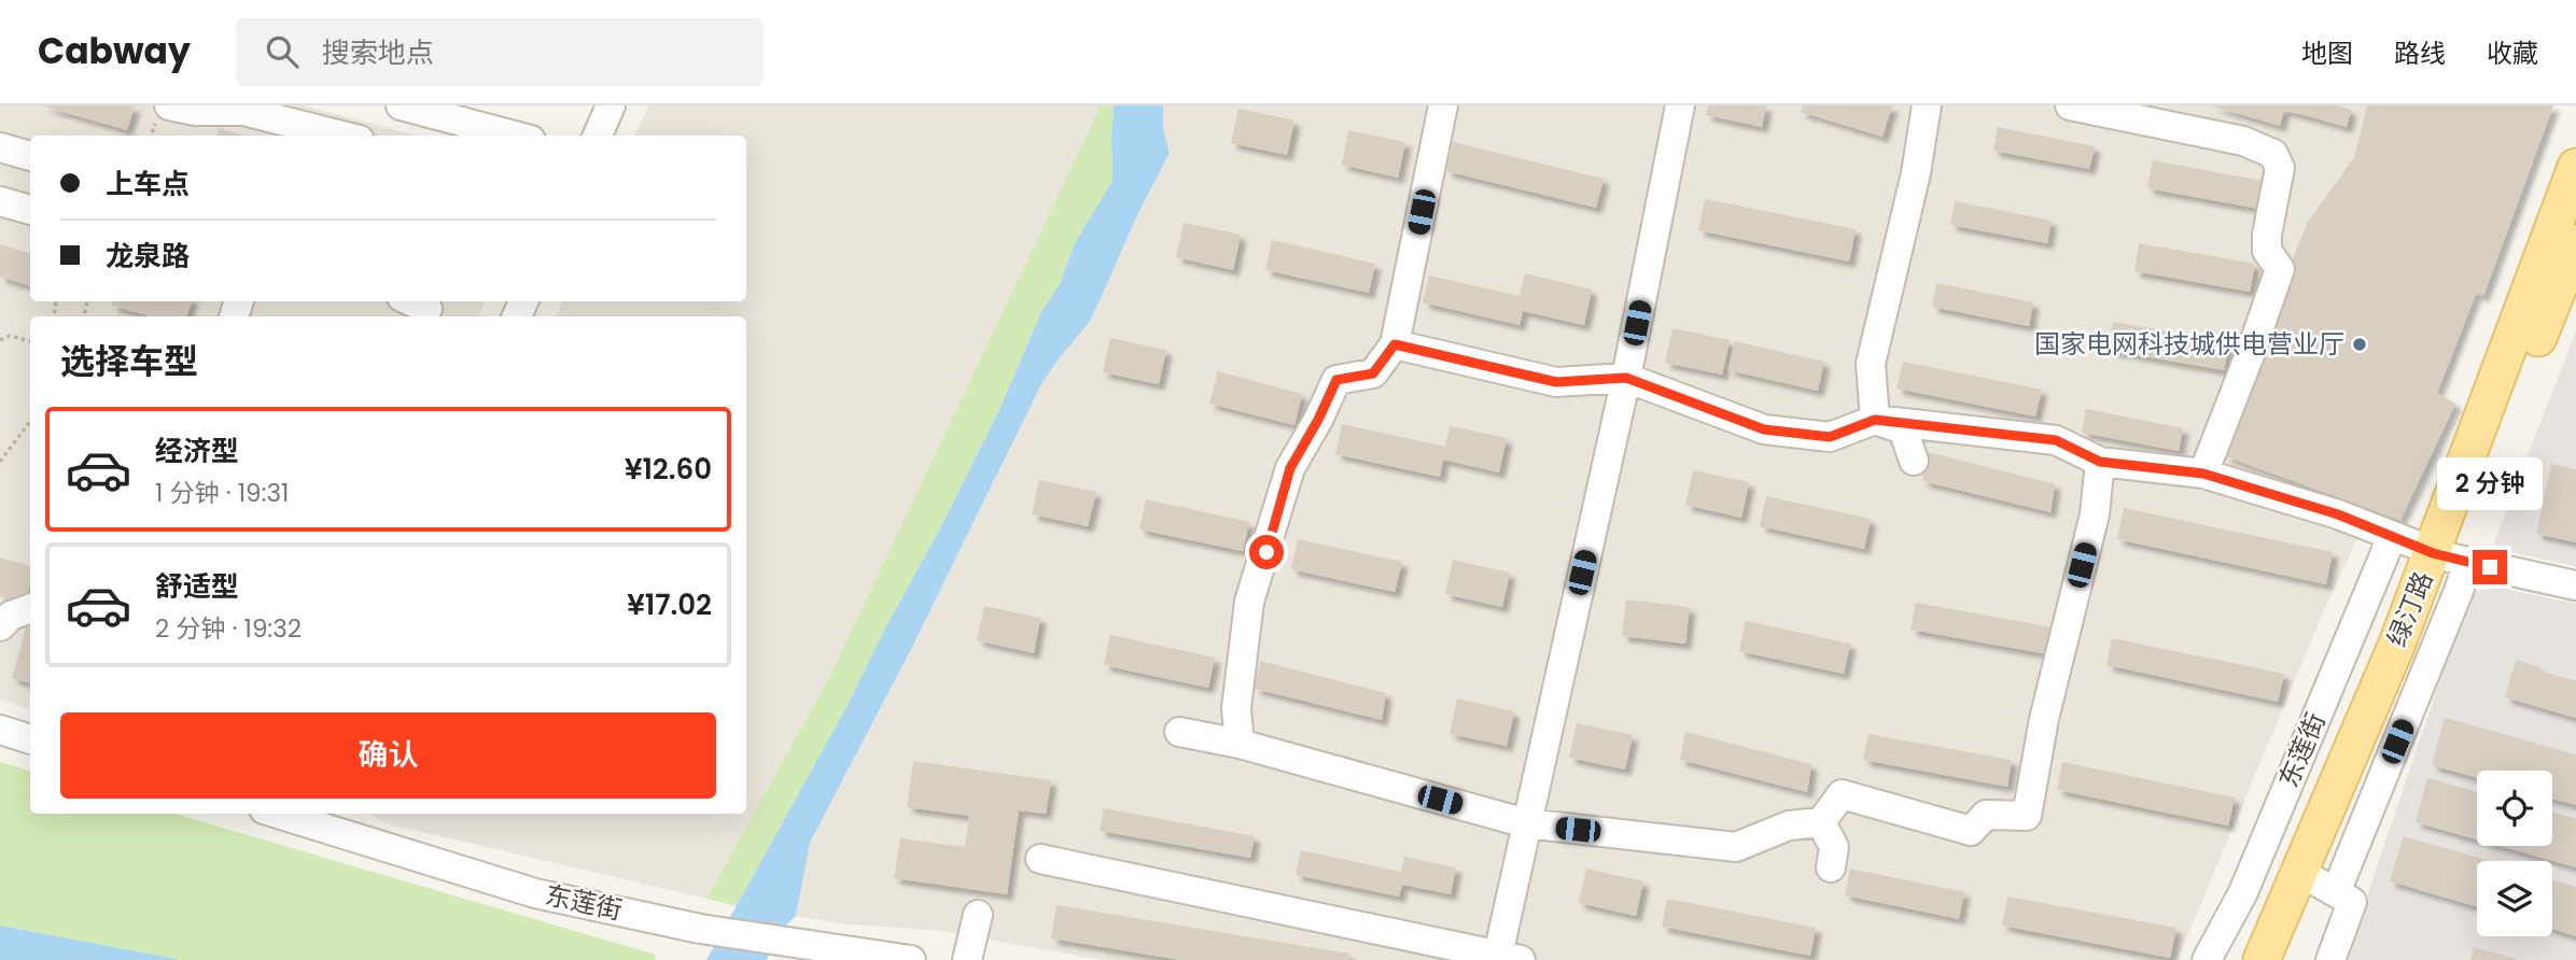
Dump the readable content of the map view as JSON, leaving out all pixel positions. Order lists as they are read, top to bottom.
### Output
{
  "streets": {
    "main road": ["绿汀路"],
    "street": ["东莲街"]
  },
  "places": ["国家电网科技城供电营业厅"],
  "page": {
    "header": "Cabway",
    "search": "搜索地点",
    "nav": ["地图", "路线", "收藏"],
    "banner": ["上车点", "龙泉路"],
    "heading": "选择车型",
    "list": [
      {
        "name": "经济型",
        "note": "1 分钟 · 19:31",
        "value": "¥12.60"
      },
      {
        "name": "舒适型",
        "note": "2 分钟 · 19:32",
        "value": "¥17.02"
      }
    ],
    "bubble": "2 分钟",
    "buttons": "确认"
  }
}
